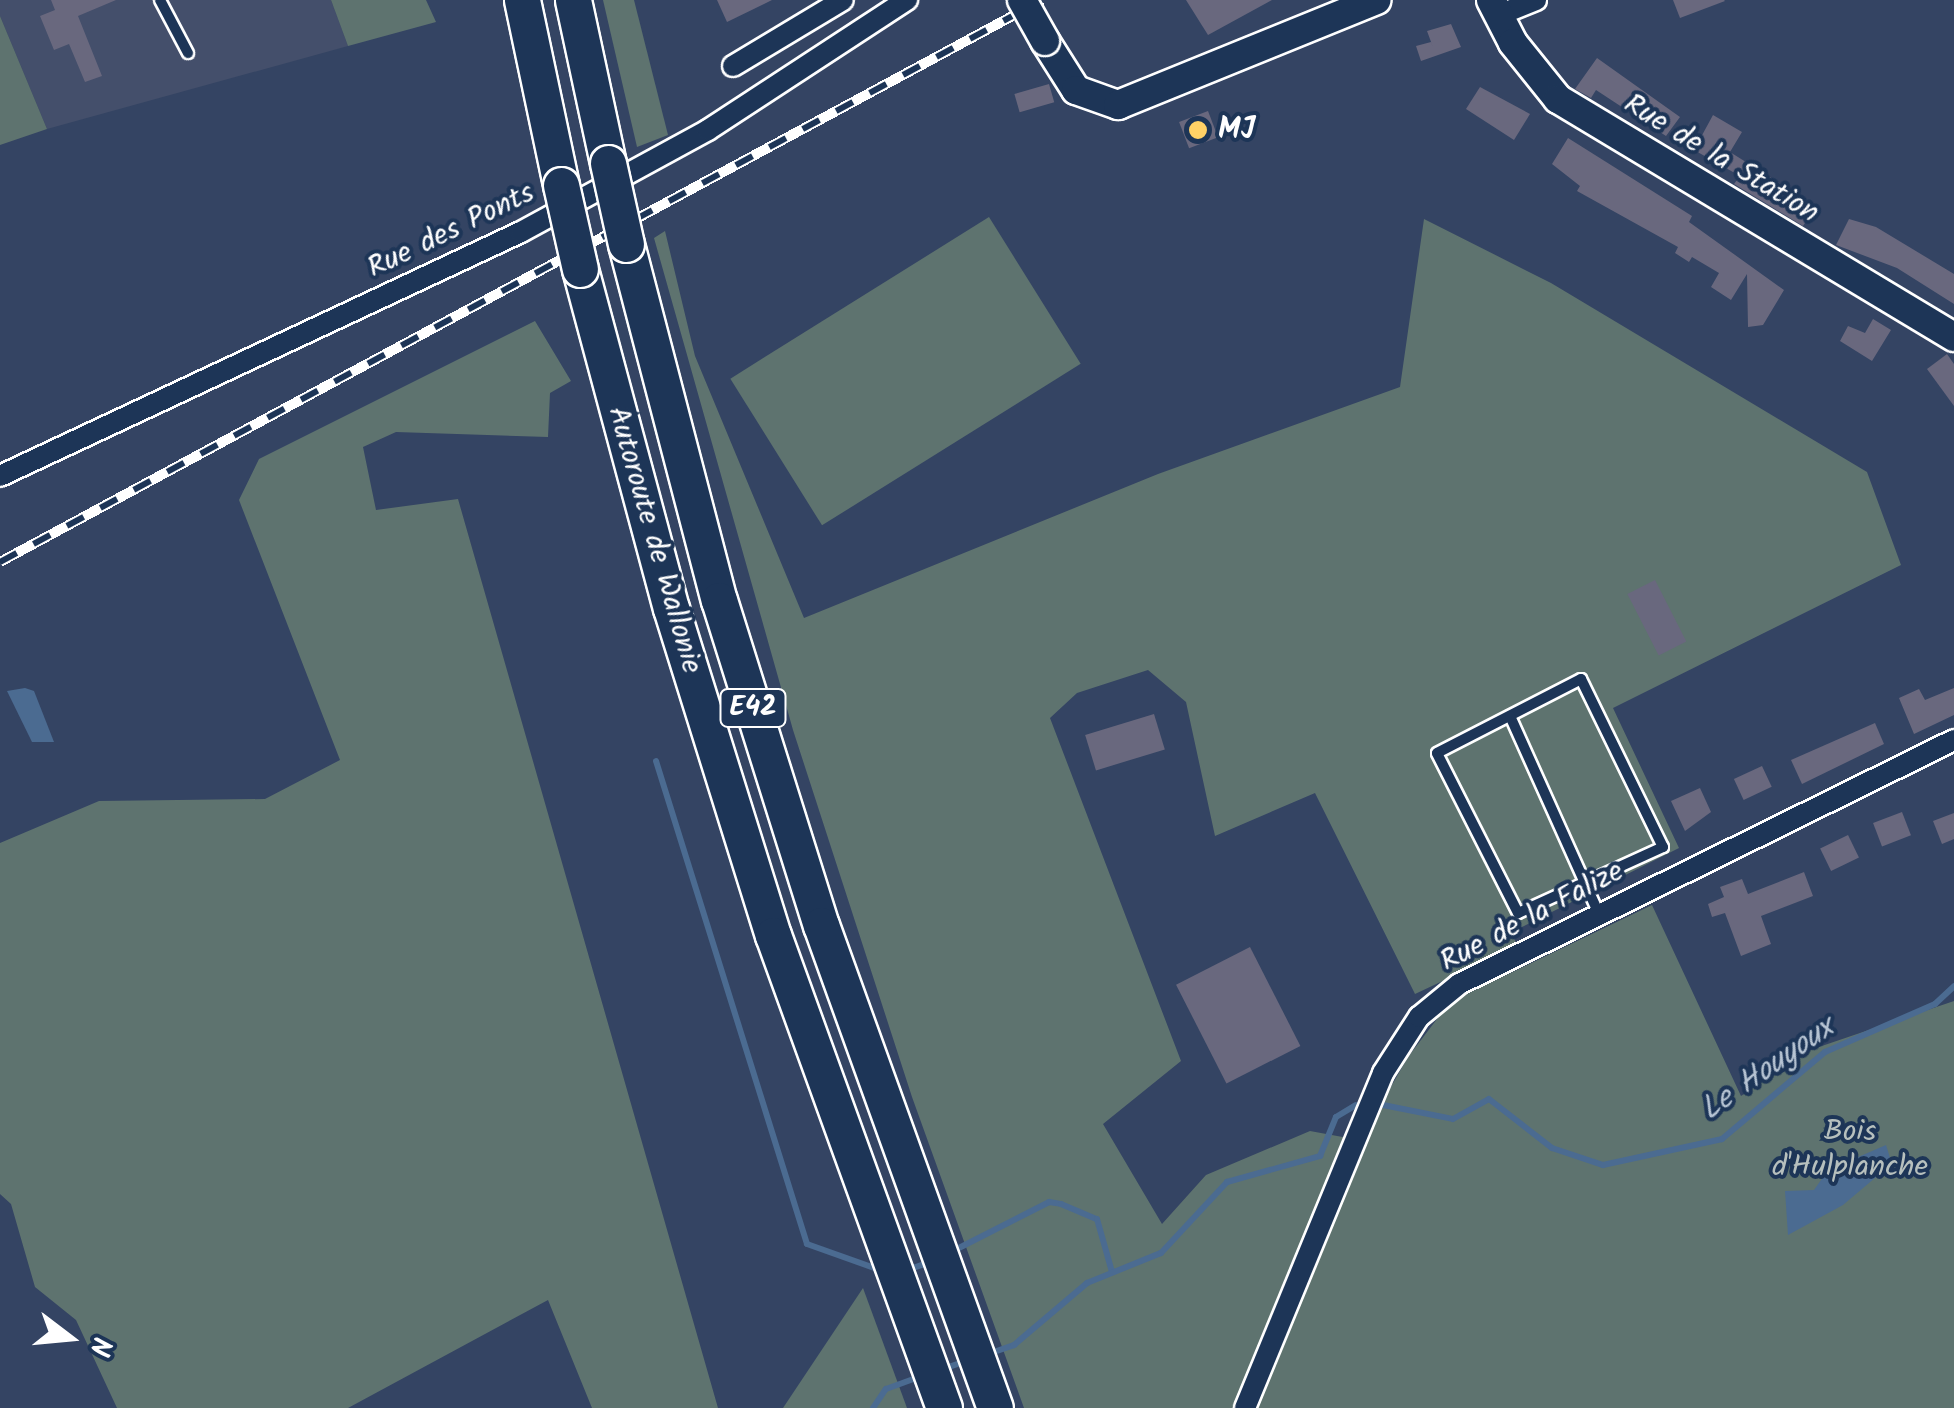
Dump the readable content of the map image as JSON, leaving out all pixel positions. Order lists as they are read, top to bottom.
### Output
{
  "streets": {
    "highway": ["Autoroute de Wallonie", "E42"],
    "street": ["Rue de la Station", "Rue des Ponts", "Rue de la Falize"]
  },
  "water": ["Le Houyoux"],
  "parks": ["Bois d'Hulplanche"],
  "places": ["MJ"],
  "north": "right"
}
